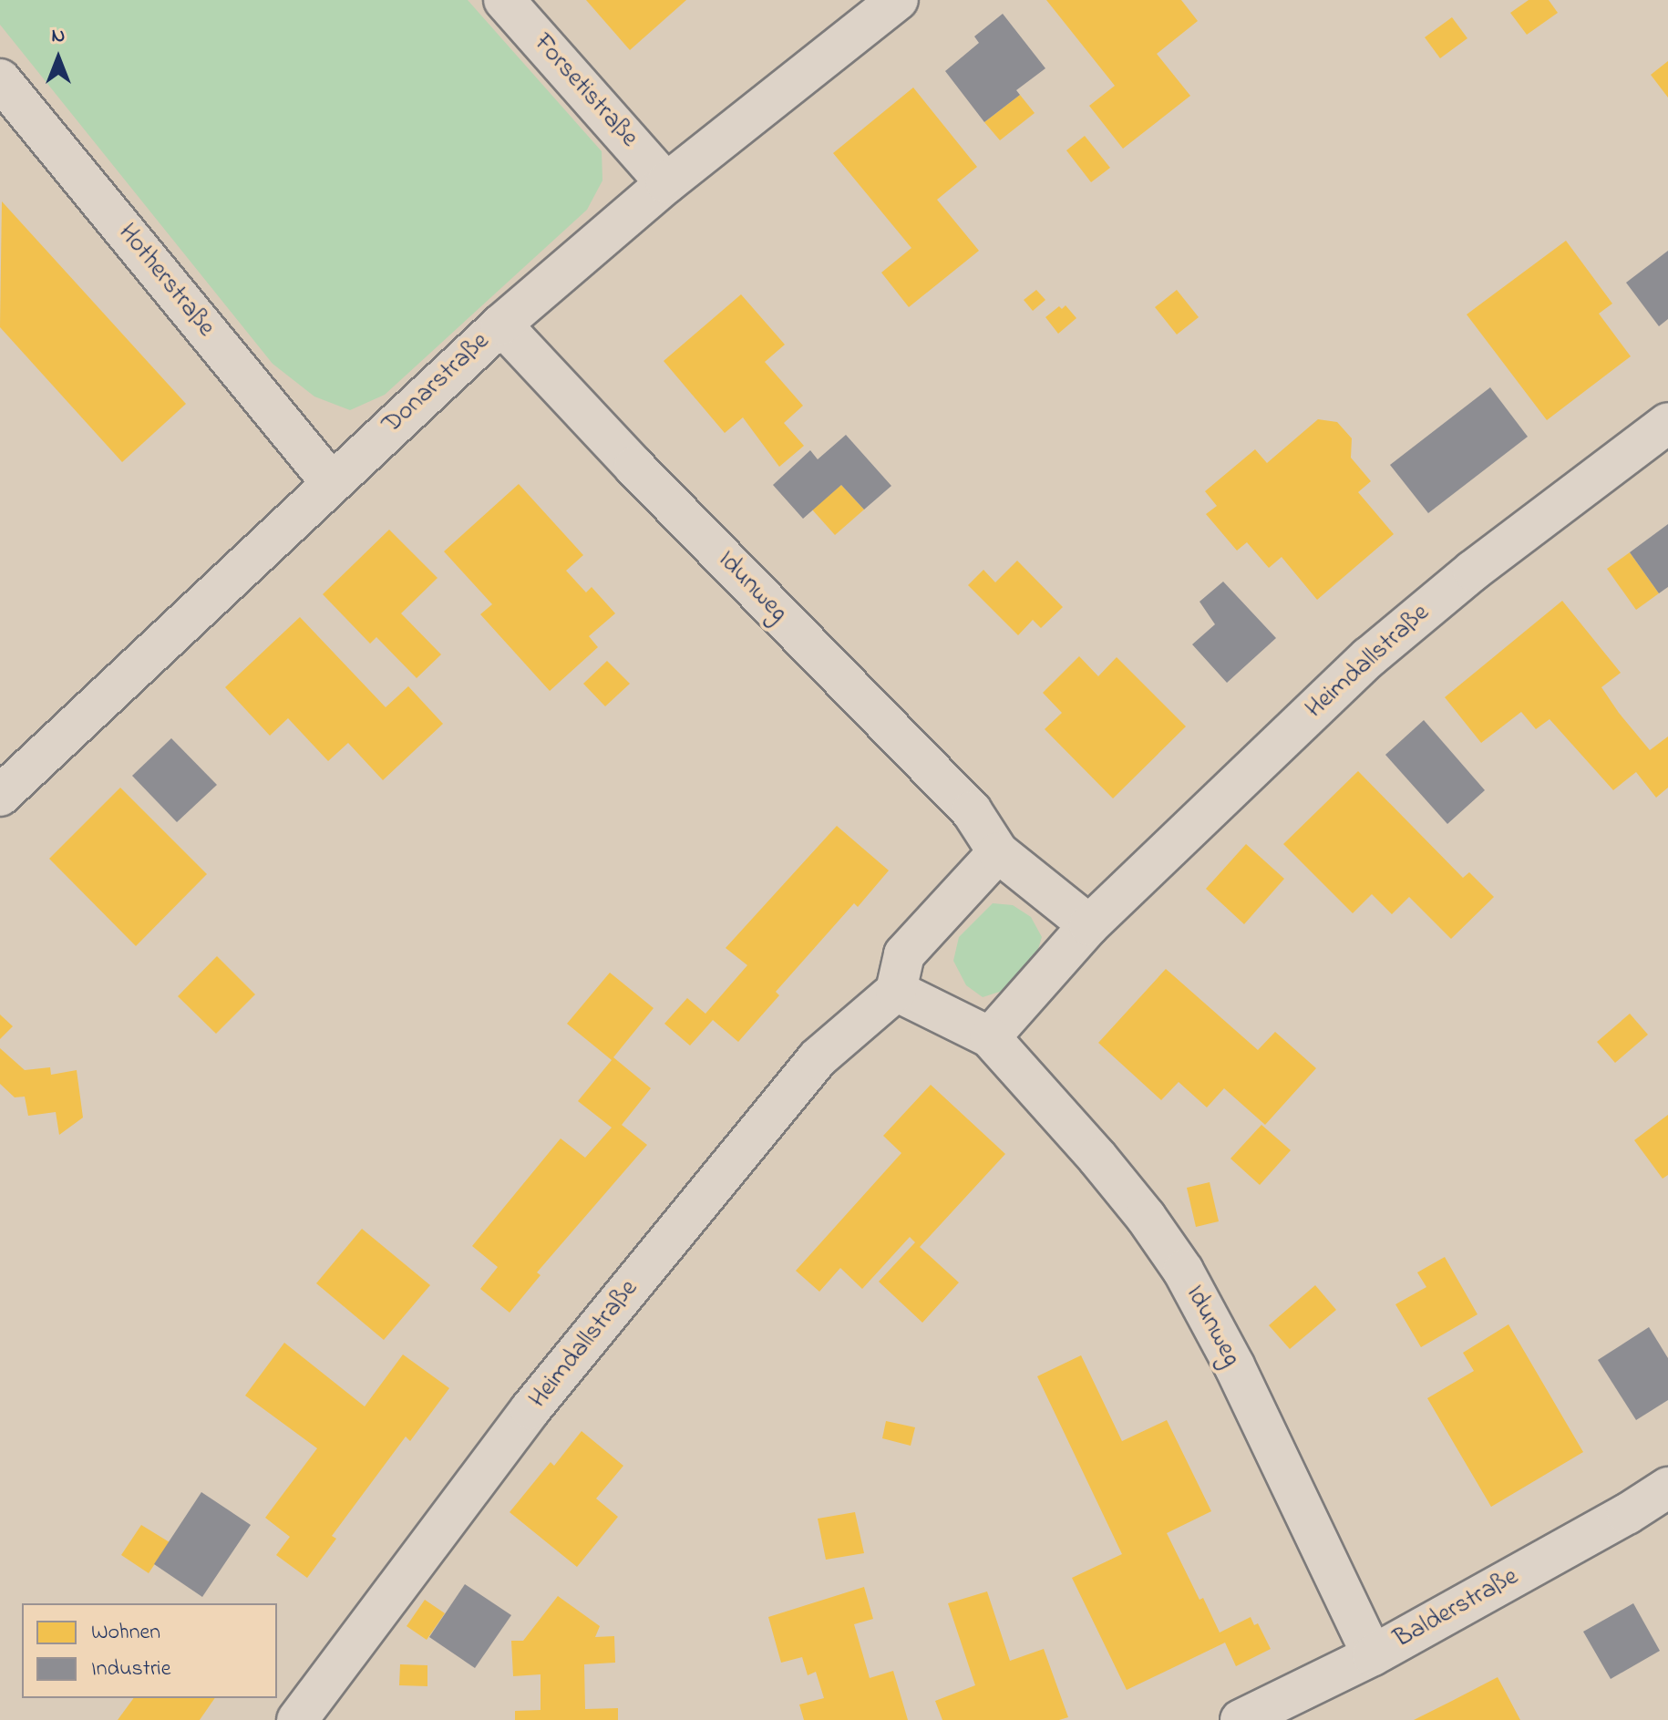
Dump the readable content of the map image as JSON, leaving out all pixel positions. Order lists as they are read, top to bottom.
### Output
{
  "streets": {
    "street": [
      "Forsetistraße",
      "Hotherstraße",
      "Donarstraße",
      "Idunweg",
      "Heimdallstraße",
      "Balderstraße"
    ]
  },
  "crossings": [
    ["Forsetistraße", "Donarstraße"],
    ["Hotherstraße", "Donarstraße"],
    ["Donarstraße", "Idunweg"],
    ["Idunweg", "Heimdallstraße"],
    ["Idunweg", "Balderstraße"]
  ],
  "legend": ["Wohnen", "Industrie"],
  "north": "top"
}
